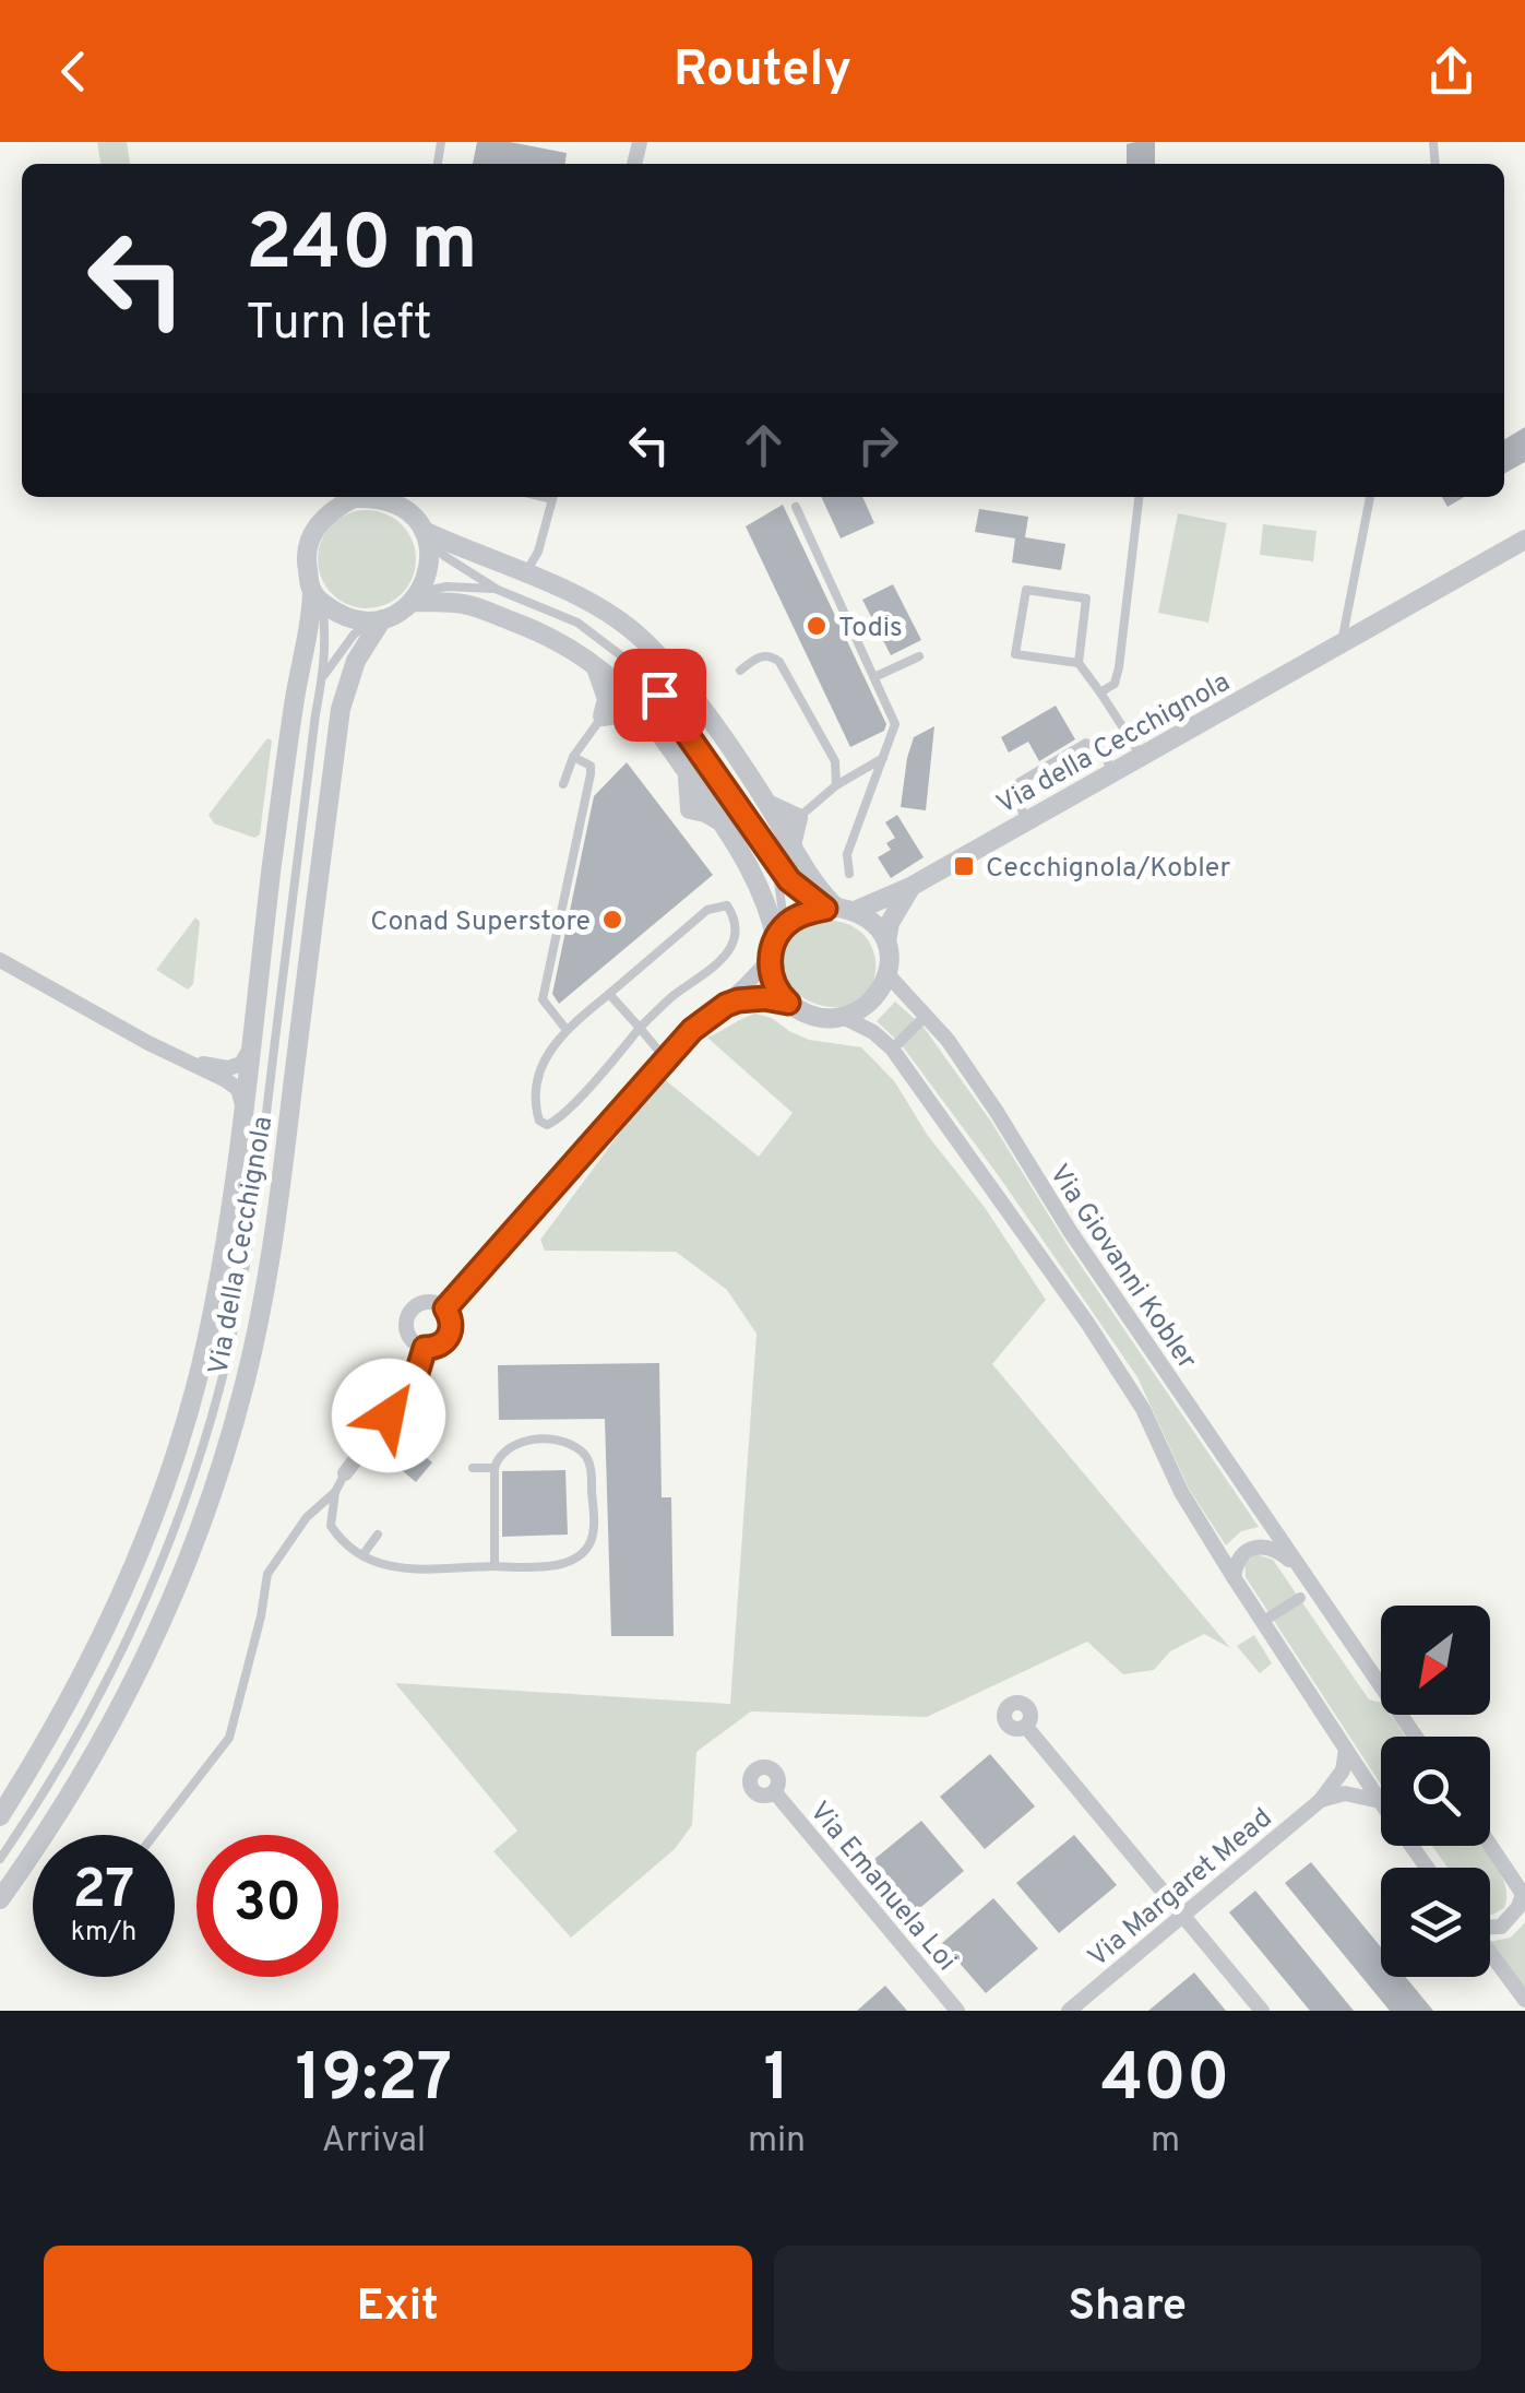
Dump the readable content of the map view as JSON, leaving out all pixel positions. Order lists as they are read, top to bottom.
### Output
{
  "streets": {
    "street": [
      "Via della Cecchignola",
      "Via Giovanni Kobler",
      "Via Emanuela Loi",
      "Via Margaret Mead"
    ]
  },
  "crossings": [
    ["Via della Cecchignola", "Via Giovanni Kobler"]
  ],
  "places": {
    "other": ["Todis", "Conad Superstore"],
    "transit": ["Cecchignola/Kobler"]
  },
  "north": "bottom left",
  "page": {
    "header": "Routely",
    "turn": ["240 m", "Turn left"],
    "speed": "27 km/h",
    "limit": "30",
    "eta": [
      "19:27",
      "Arrival",
      "1",
      "min",
      "400",
      "m"
    ],
    "buttons": ["Exit", "Share"]
  }
}
